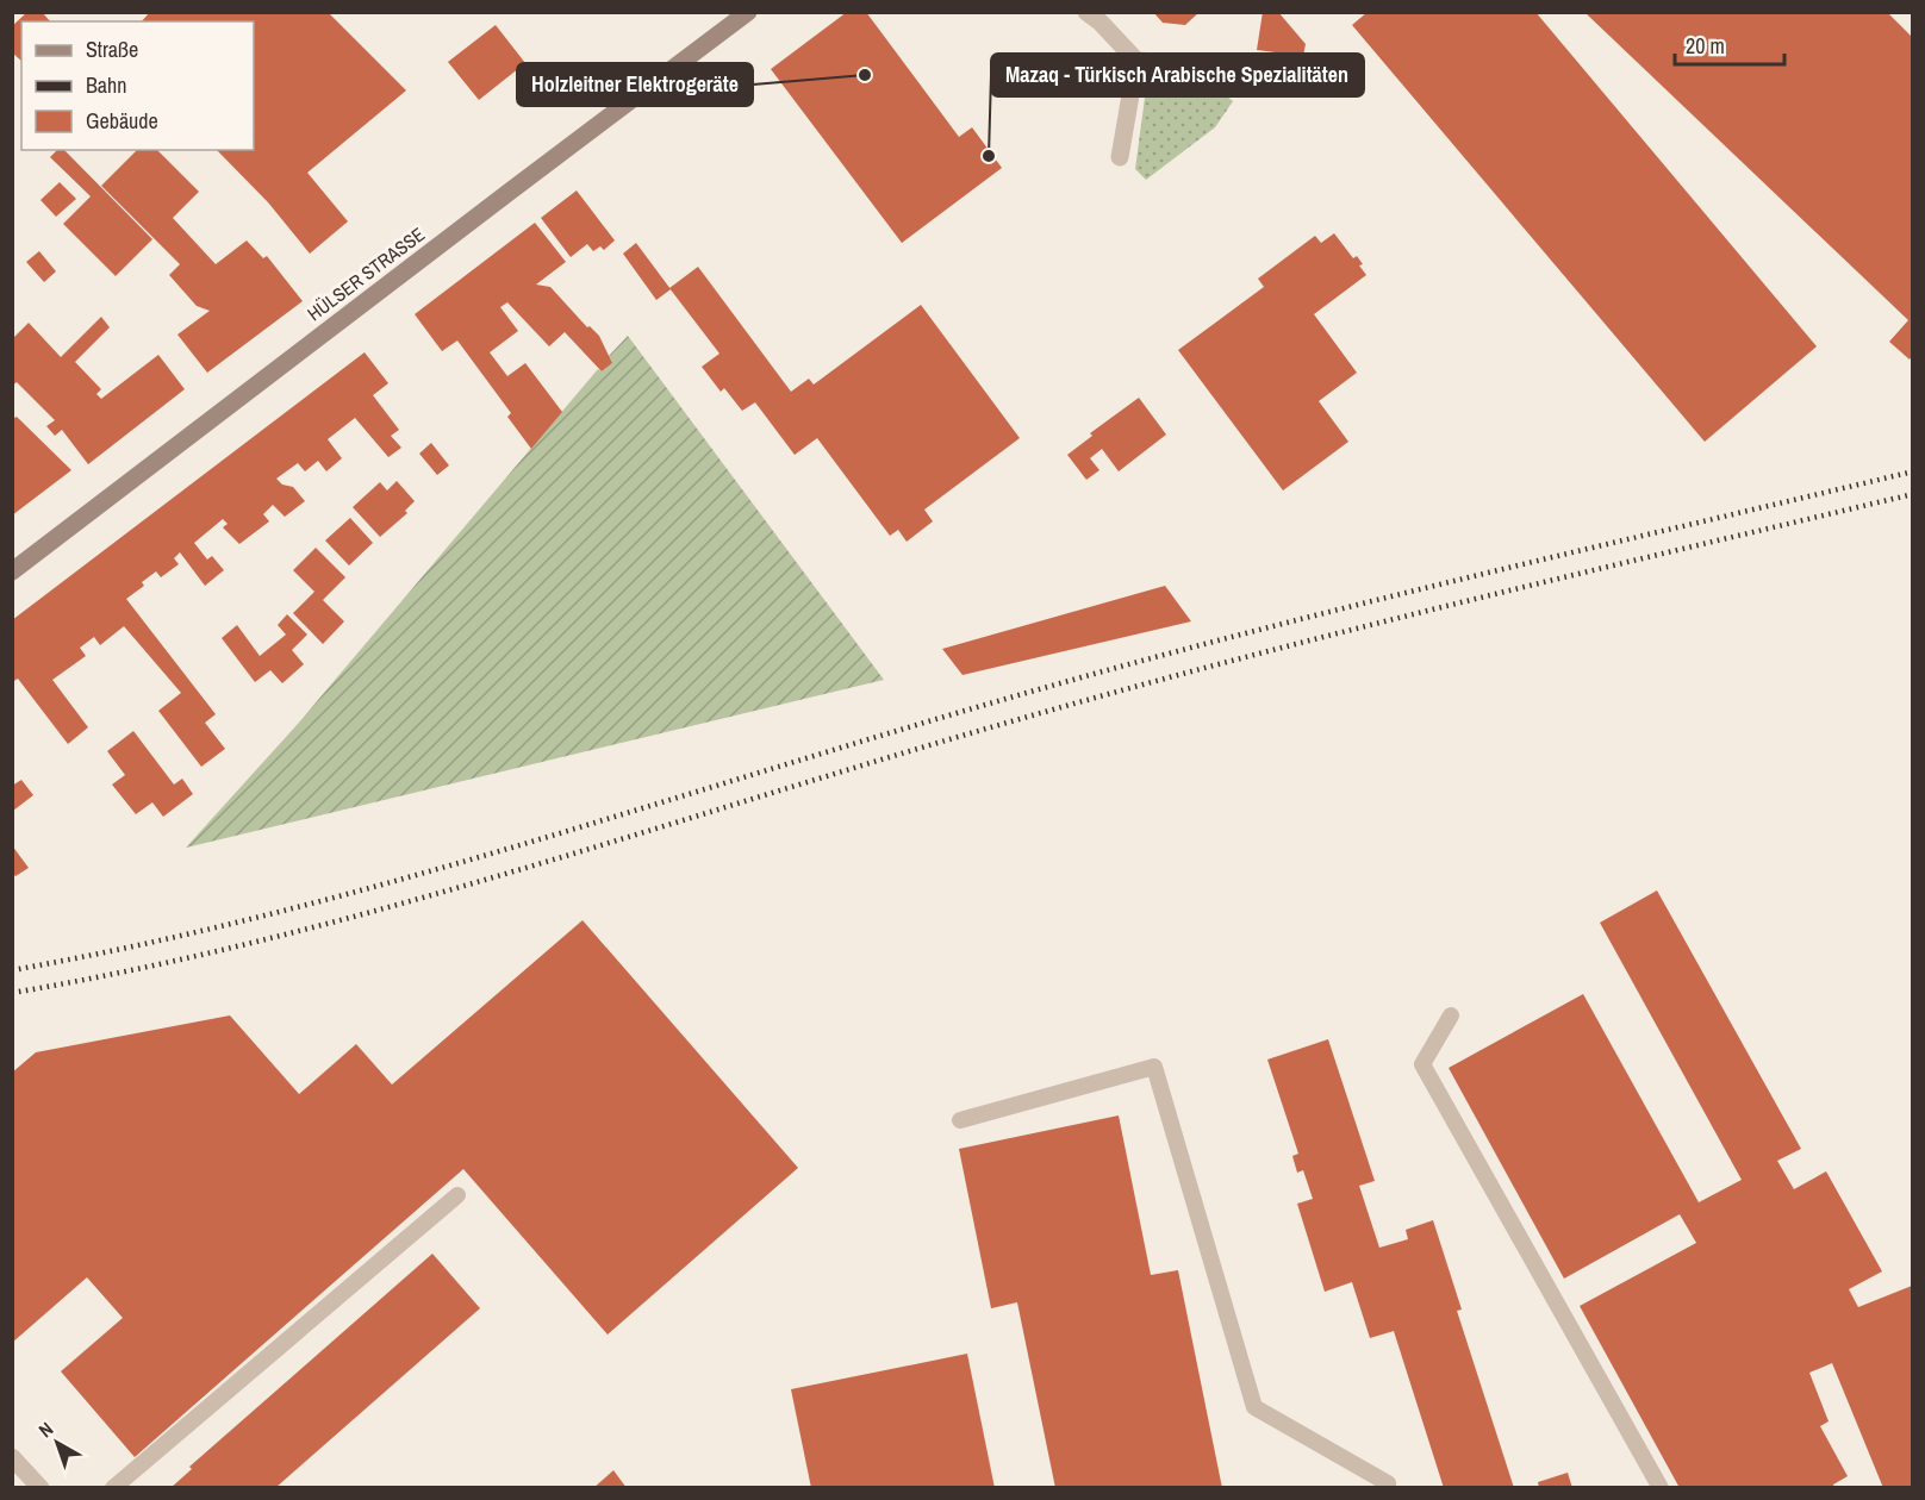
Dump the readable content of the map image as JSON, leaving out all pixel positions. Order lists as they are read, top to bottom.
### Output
{
  "streets": {
    "main road": ["HÜLSER STRASSE"]
  },
  "places": ["Holzleitner Elektrogeräte", "Mazaq - Türkisch Arabische Spezialitäten"],
  "legend": ["Straße", "Bahn", "Gebäude"],
  "scale_bar": "20 m",
  "north": "top left"
}
